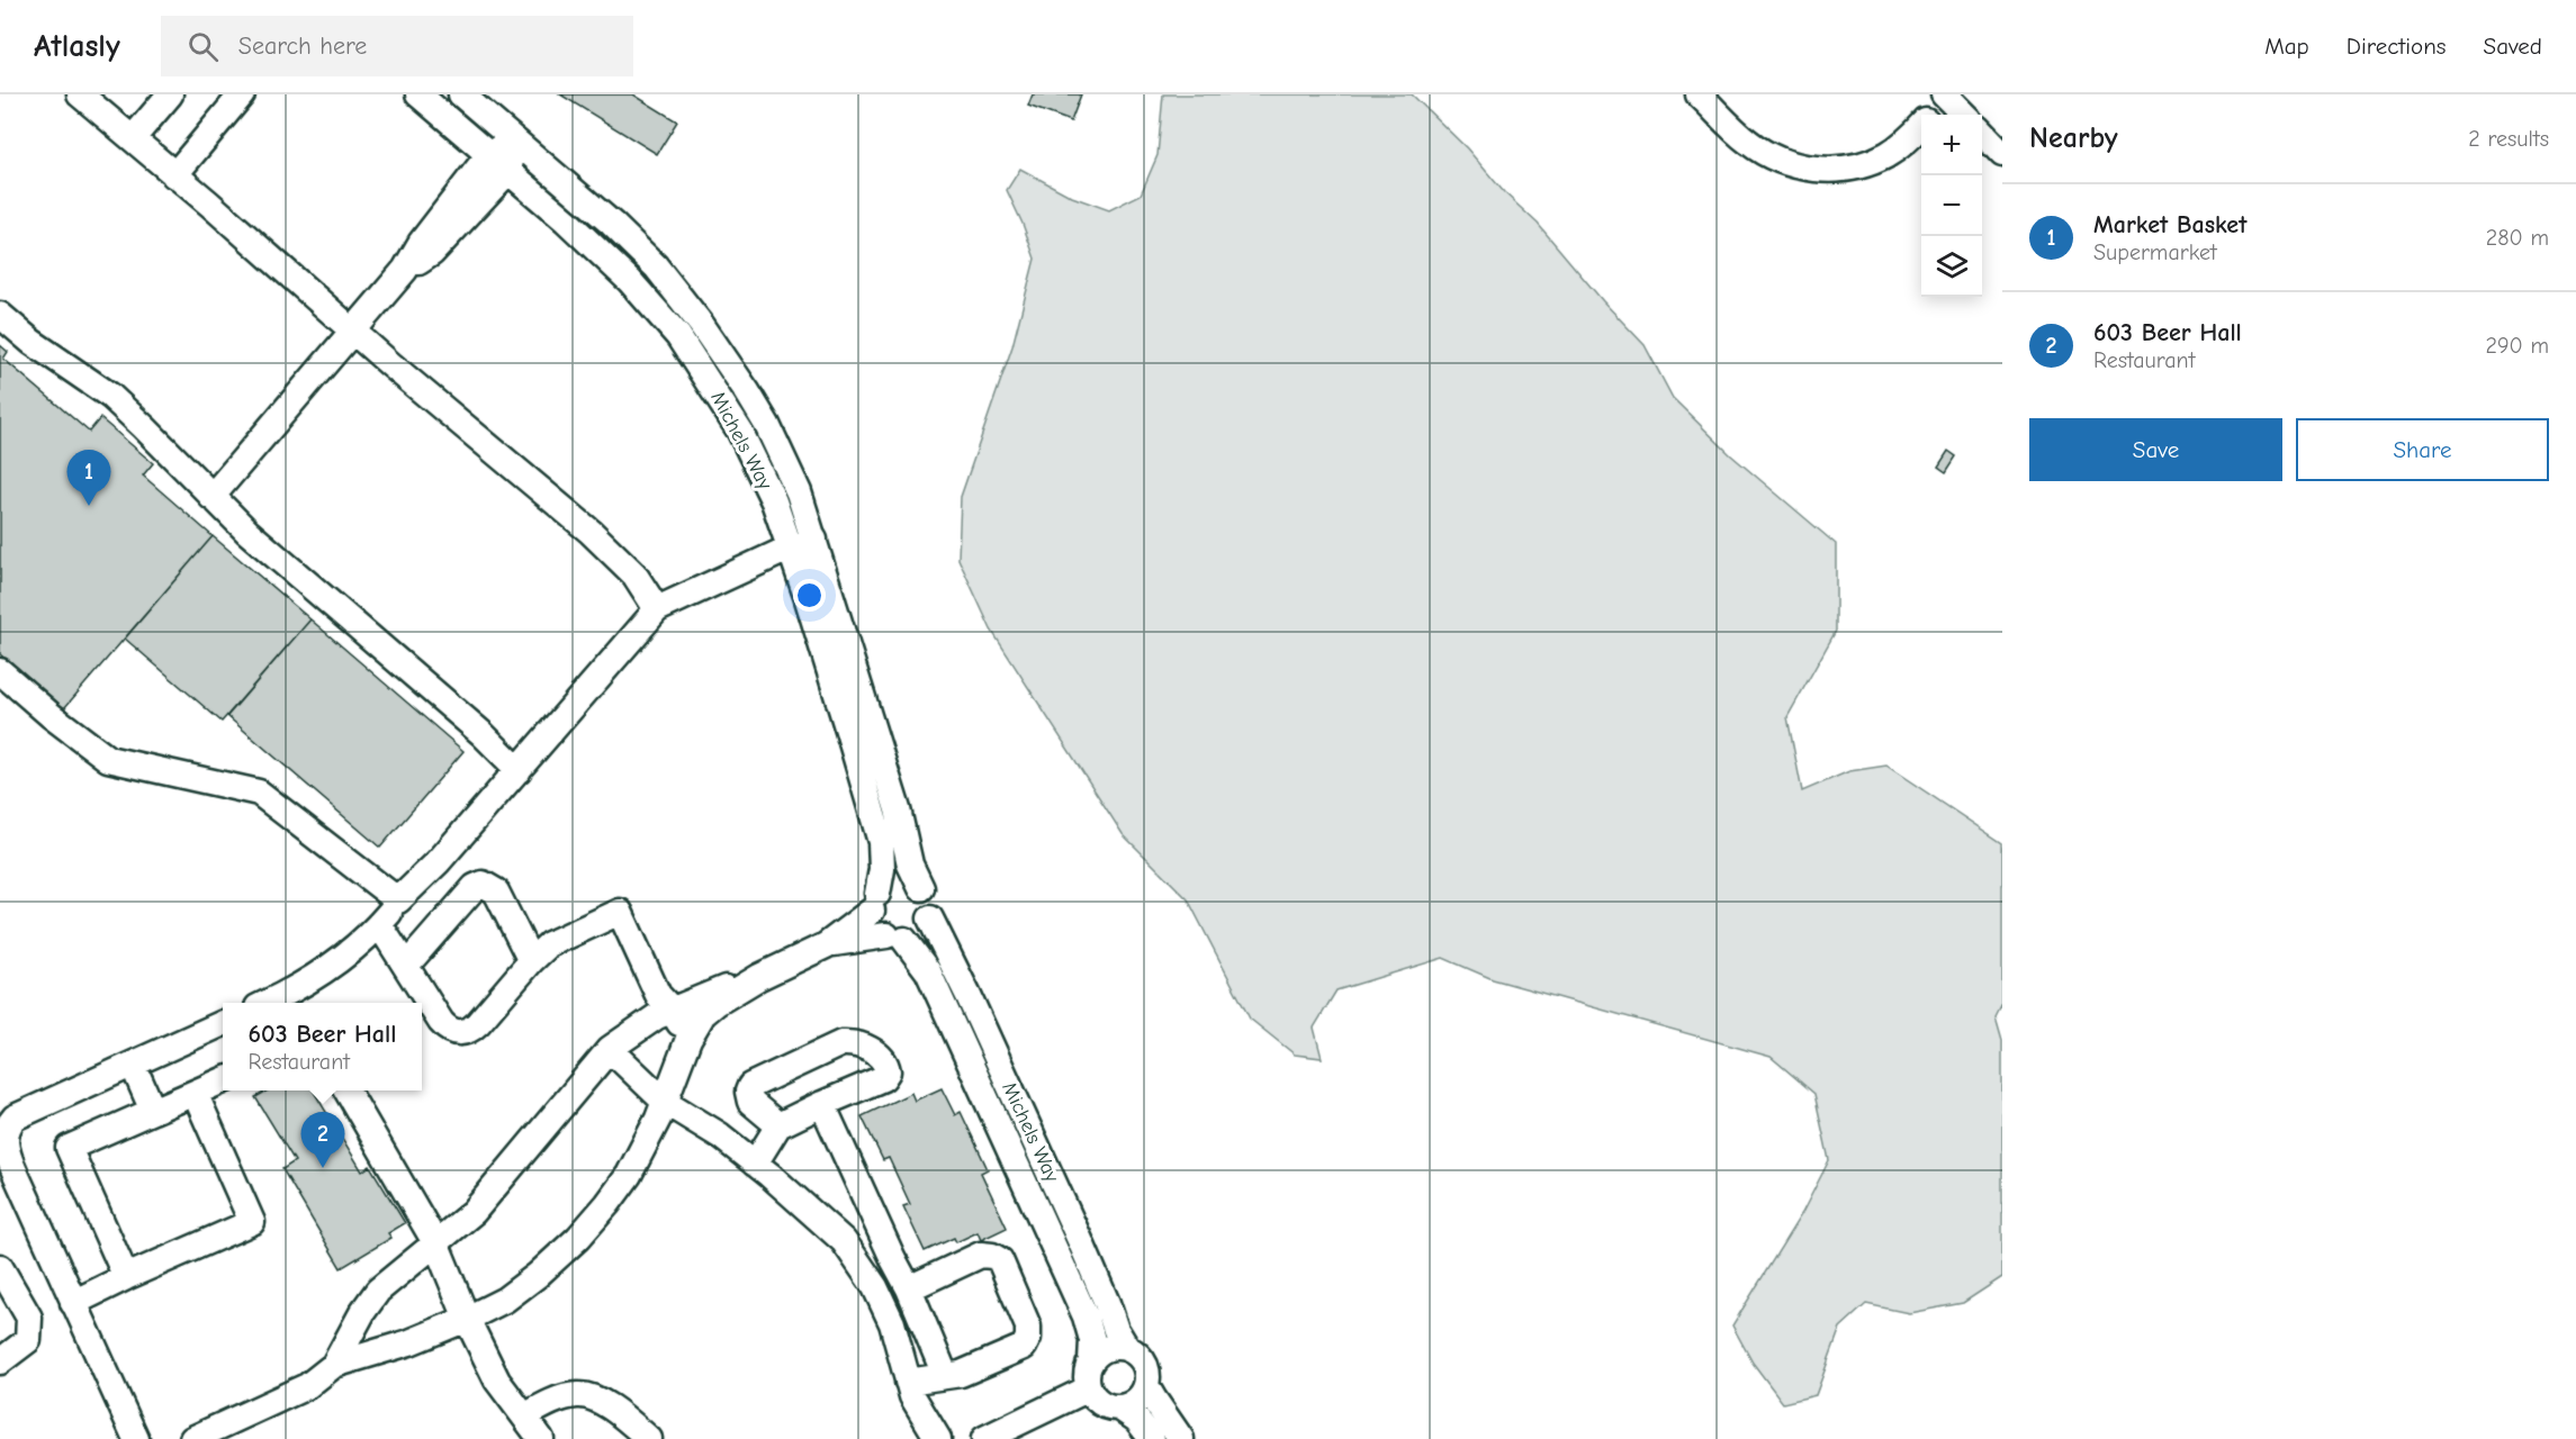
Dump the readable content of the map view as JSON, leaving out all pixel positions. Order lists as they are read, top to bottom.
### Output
{
  "streets": {
    "street": ["Michels Way"]
  },
  "page": {
    "header": "Atlasly",
    "search": "Search here",
    "nav": ["Map", "Directions", "Saved"],
    "heading": ["Nearby", "2 results"],
    "map_buttons": ["+", "−"],
    "list": [
      {
        "mark": "1",
        "name": "Market Basket",
        "note": "Supermarket",
        "value": "280 m"
      },
      {
        "mark": "2",
        "name": "603 Beer Hall",
        "note": "Restaurant",
        "value": "290 m"
      }
    ],
    "buttons": ["Save", "Share"],
    "pins": ["1", "2"],
    "popup": ["603 Beer Hall", "Restaurant"]
  }
}
